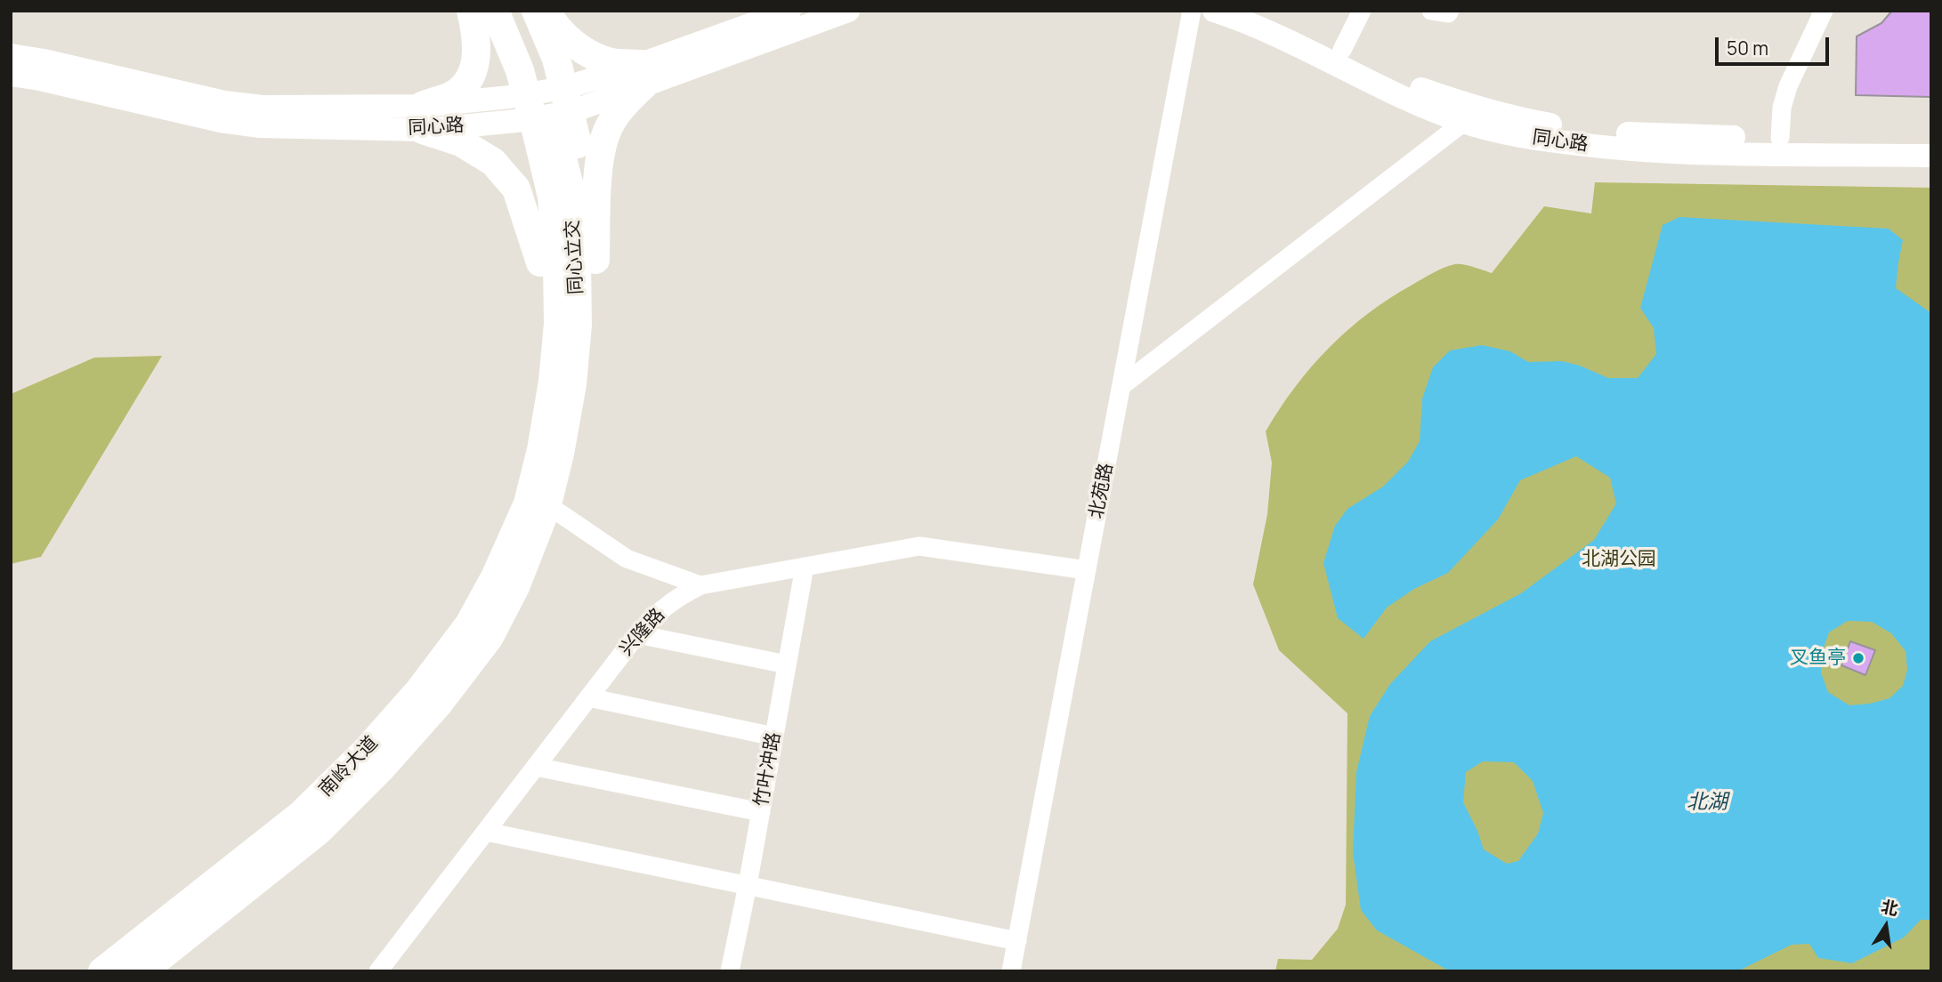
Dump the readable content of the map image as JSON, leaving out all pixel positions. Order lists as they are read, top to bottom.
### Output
{
  "streets": {
    "highway": ["同心立交", "南岭大道"],
    "main road": ["同心路"],
    "street": ["北苑路", "兴隆路", "竹叶冲路"]
  },
  "crossings": [
    ["同心立交", "南岭大道"],
    ["北苑路", "兴隆路"],
    ["兴隆路", "竹叶冲路"]
  ],
  "water": ["北湖"],
  "parks": ["北湖公园"],
  "places": ["叉鱼亭"],
  "scale_bar": "50 m",
  "north": "top"
}
